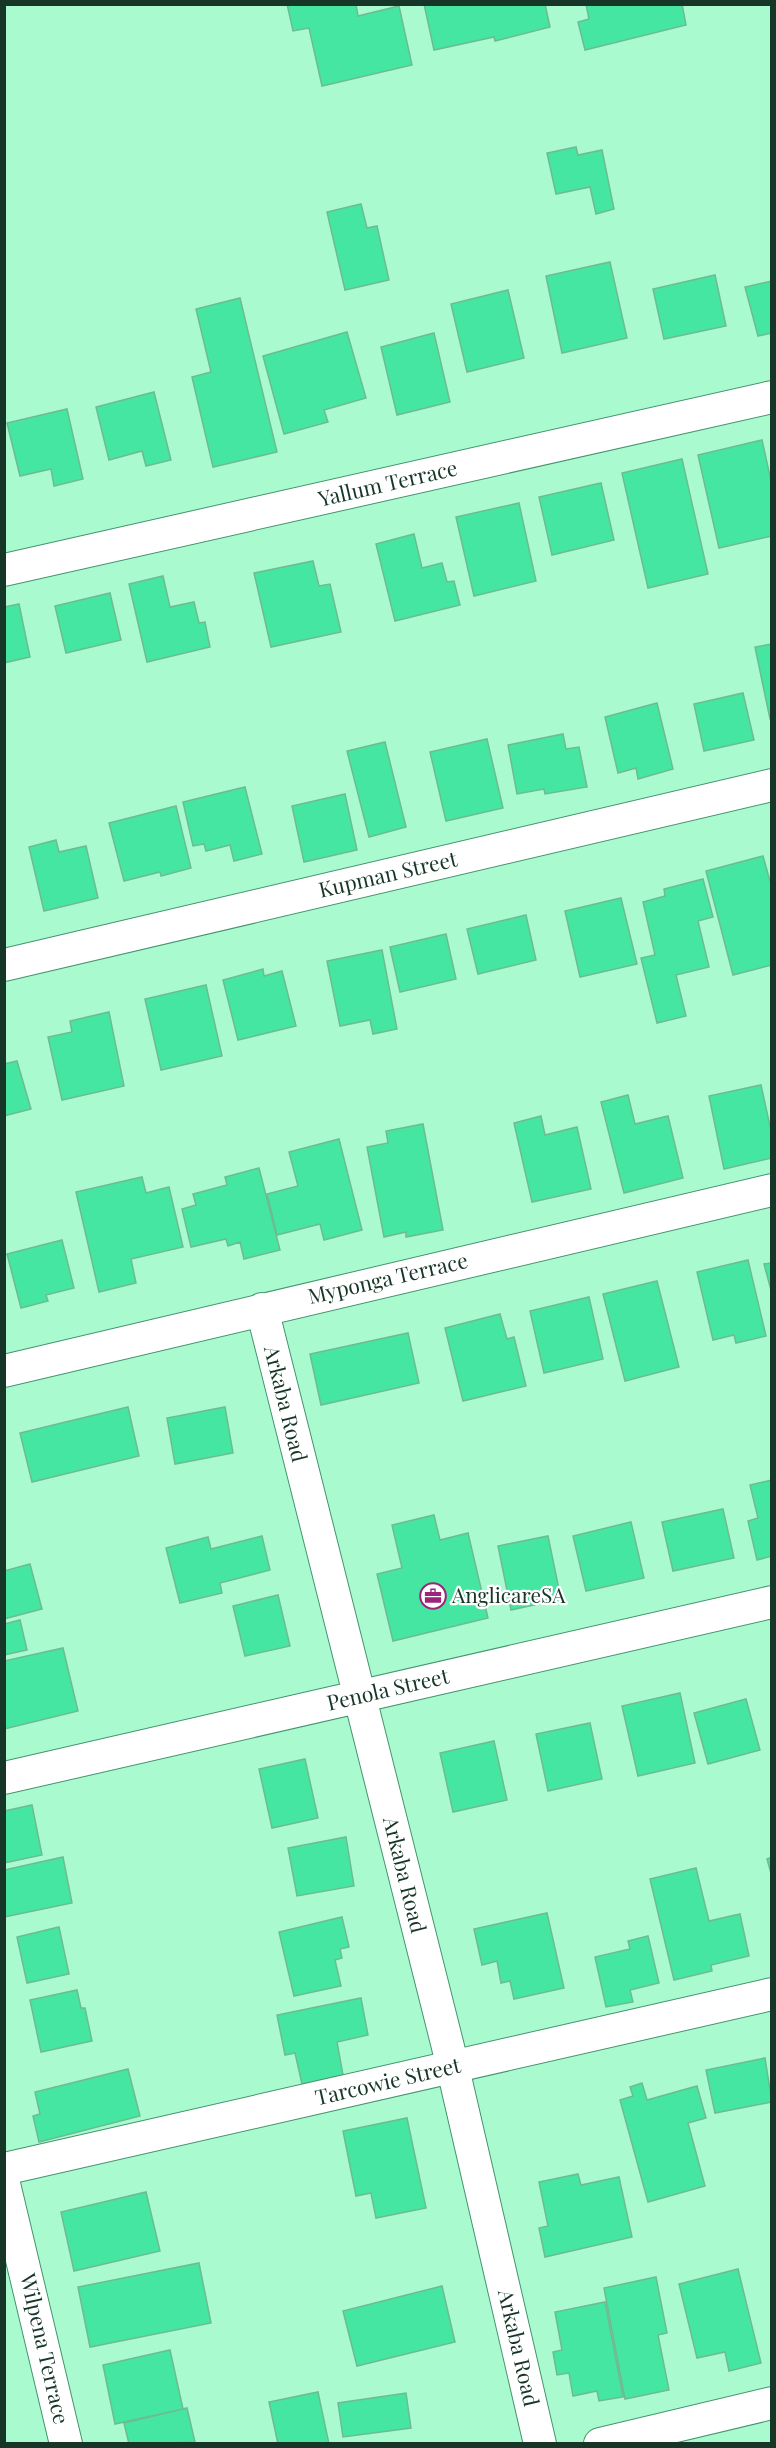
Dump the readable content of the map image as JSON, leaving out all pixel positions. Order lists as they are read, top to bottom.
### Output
{
  "streets": {
    "street": [
      "Yallum Terrace",
      "Kupman Street",
      "Myponga Terrace",
      "Arkaba Road",
      "Penola Street",
      "Tarcowie Street",
      "Wilpena Terrace"
    ]
  },
  "crossings": [
    ["Myponga Terrace", "Arkaba Road"],
    ["Arkaba Road", "Penola Street"],
    ["Arkaba Road", "Tarcowie Street"]
  ],
  "places": {
    "office": ["AnglicareSA"]
  }
}
